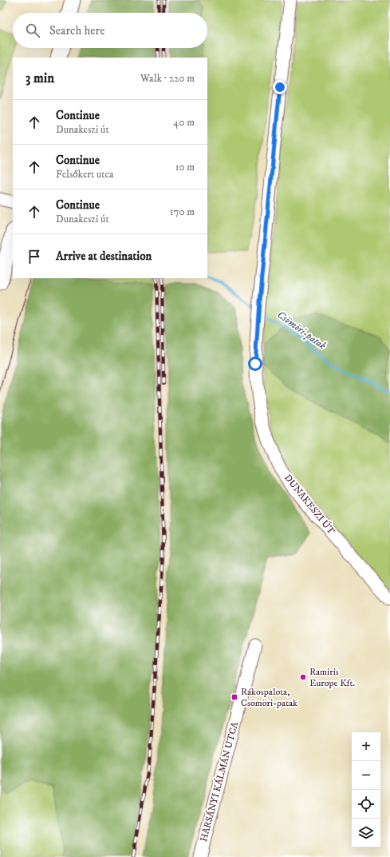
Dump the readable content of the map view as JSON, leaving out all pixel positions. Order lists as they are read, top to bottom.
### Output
{
  "streets": {
    "street": ["DUNAKESZI ÚT", "HARSÁNYI KÁLMÁN UTCA"]
  },
  "water": ["Csömöri-patak"],
  "places": {
    "other": ["Ramiris Europe Kft."],
    "transit": ["Rákospalota, Csömöri-patak"]
  },
  "page": {
    "search": "Search here",
    "heading": ["3 min", "Walk · 220 m"],
    "list": [
      ["Continue", "Dunakeszi út", "40 m"],
      ["Continue", "Felsőkert utca", "10 m"],
      ["Continue", "Dunakeszi út", "170 m"],
      "Arrive at destination"
    ],
    "map_buttons": ["+", "−"]
  }
}
